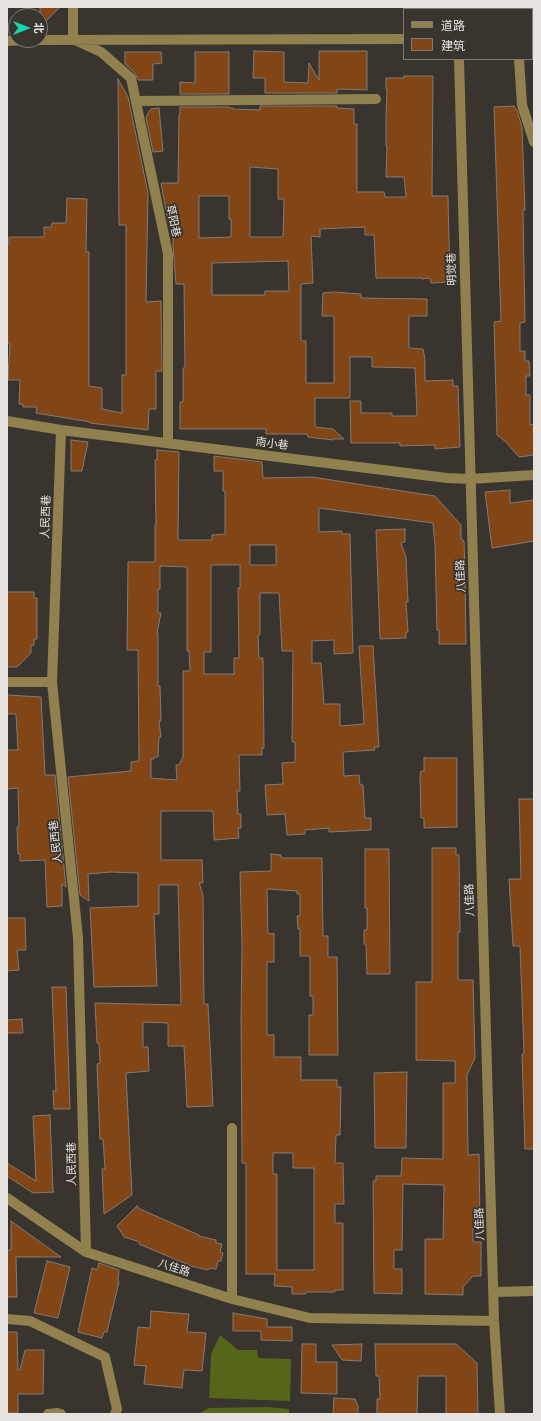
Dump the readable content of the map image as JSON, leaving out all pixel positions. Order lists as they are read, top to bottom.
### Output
{
  "streets": {
    "street": [
      "草阳巷",
      "明觉巷",
      "南小巷",
      "人民西巷",
      "八佳路"
    ]
  },
  "crossings": [
    ["草阳巷", "南小巷"],
    ["明觉巷", "南小巷"],
    ["明觉巷", "八佳路"],
    ["南小巷", "人民西巷"],
    ["南小巷", "八佳路"],
    ["人民西巷", "八佳路"]
  ],
  "legend": ["道路", "建筑"],
  "north": "right"
}
